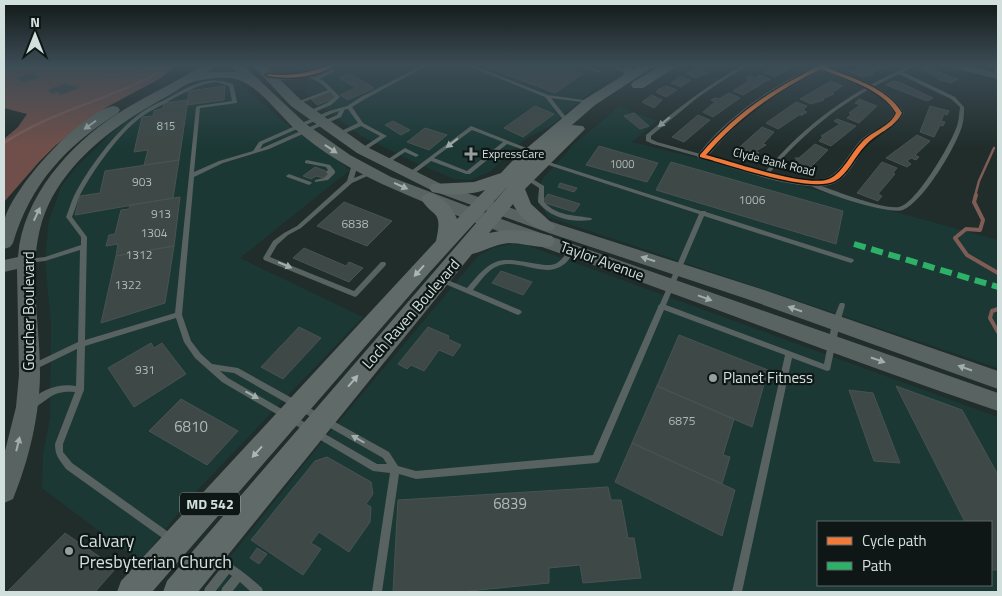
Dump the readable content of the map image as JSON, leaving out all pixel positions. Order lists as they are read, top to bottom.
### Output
{
  "streets": {
    "main road": [
      "Taylor Avenue",
      "Goucher Boulevard",
      "Loch Raven Boulevard",
      "MD 542"
    ],
    "street": ["Clyde Bank Road"]
  },
  "crossings": [
    ["Taylor Avenue", "Loch Raven Boulevard"]
  ],
  "places": {
    "health": ["ExpressCare"],
    "other": ["Planet Fitness", "Calvary Presbyterian Church"]
  },
  "house_numbers": [
    "815",
    "1000",
    "903",
    "1006",
    "913",
    "6838",
    "1304",
    "1312",
    "1322",
    "931",
    "6875",
    "6810",
    "6839"
  ],
  "legend": ["Cycle path", "Path"],
  "north": "top"
}
